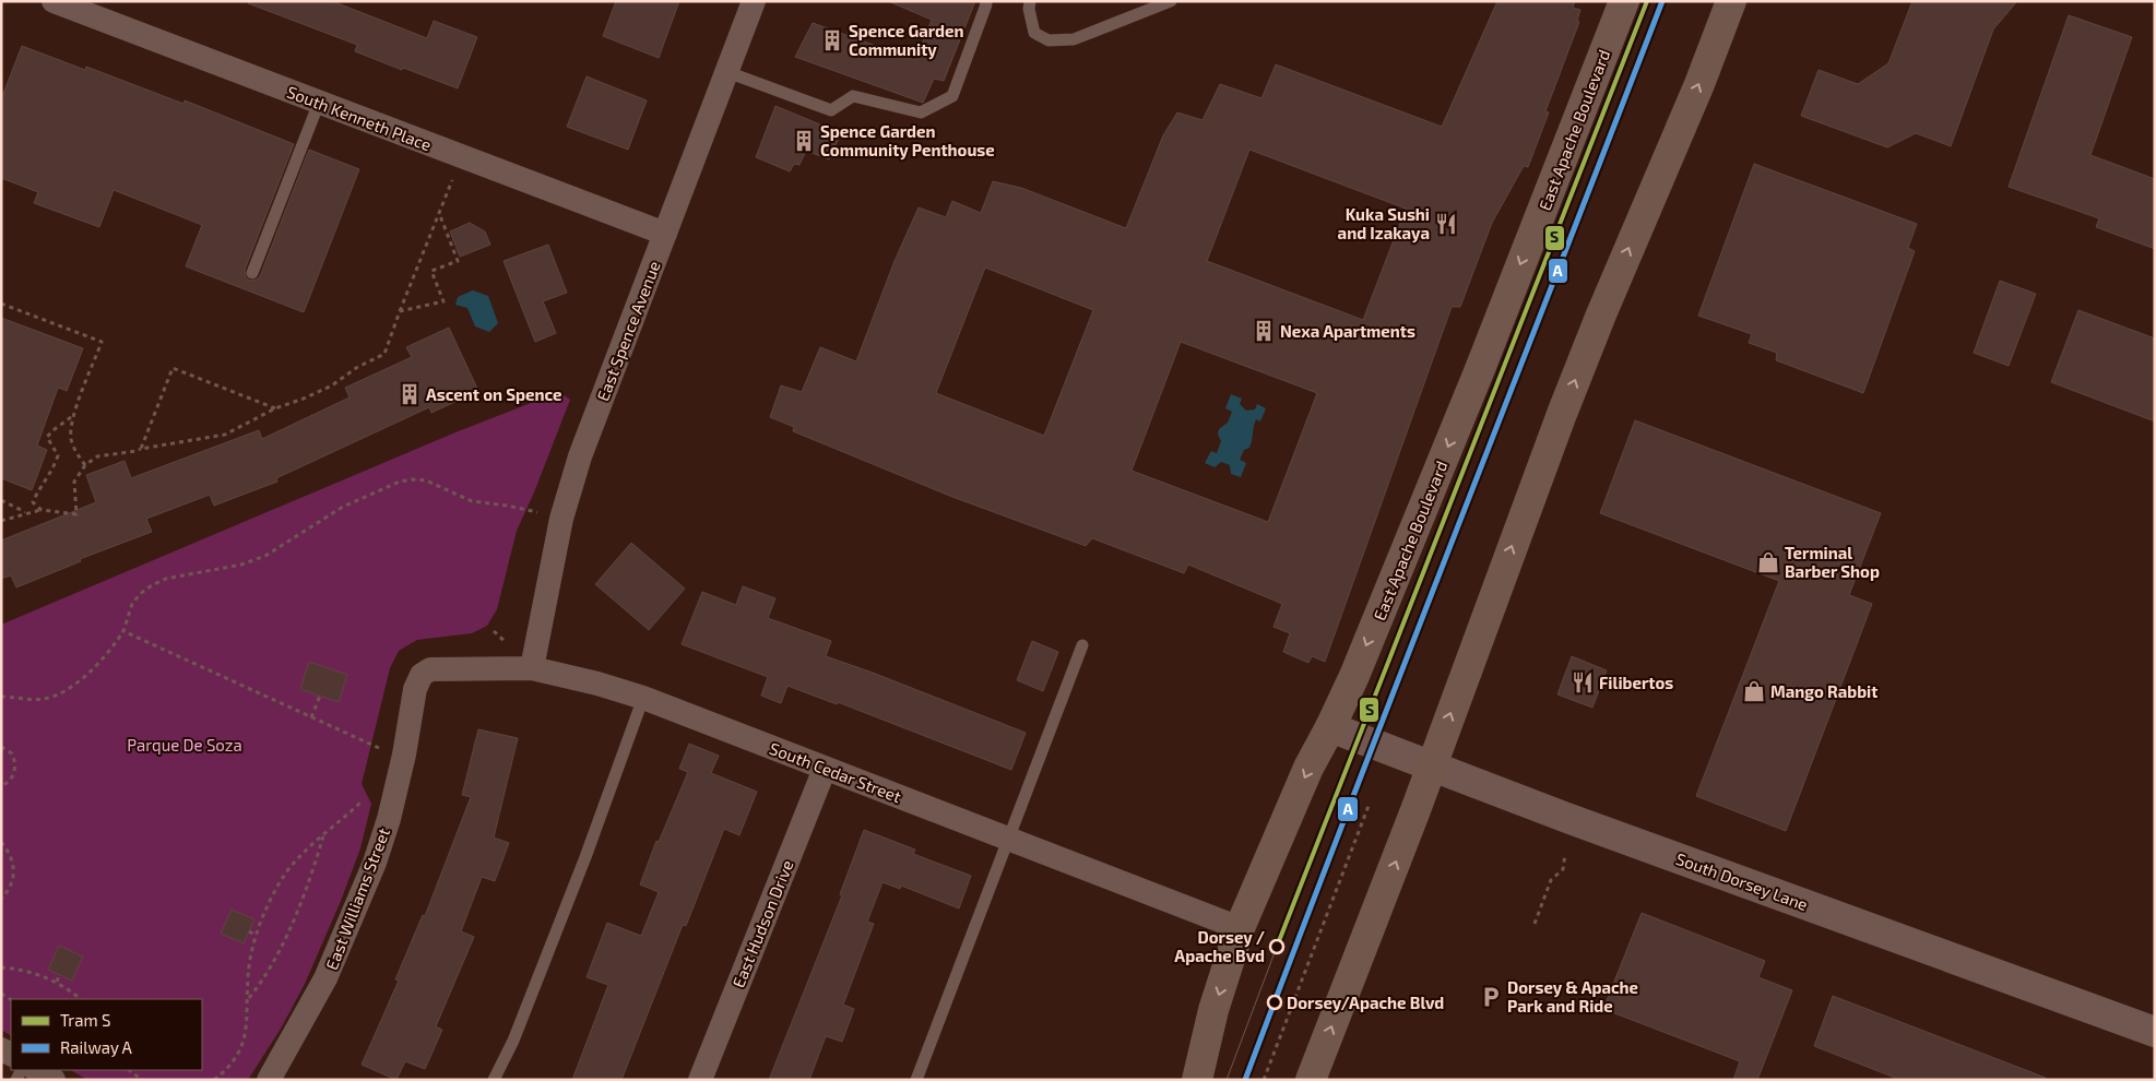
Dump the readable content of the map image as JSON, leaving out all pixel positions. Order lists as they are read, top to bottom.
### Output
{
  "streets": {
    "main road": ["East Apache Boulevard"],
    "street": [
      "South Kenneth Place",
      "East Spence Avenue",
      "South Cedar Street",
      "South Dorsey Lane",
      "East Williams Street",
      "East Hudson Drive"
    ]
  },
  "crossings": [
    ["South Kenneth Place", "East Spence Avenue"],
    ["East Apache Boulevard", "South Cedar Street"],
    ["East Apache Boulevard", "South Dorsey Lane"],
    ["East Spence Avenue", "South Cedar Street"],
    ["South Cedar Street", "East Williams Street"],
    ["South Cedar Street", "East Hudson Drive"]
  ],
  "parks": ["Parque De Soza"],
  "places": {
    "building": [
      "Spence Garden Community",
      "Spence Garden Community Penthouse",
      "Nexa Apartments",
      "Ascent on Spence"
    ],
    "restaurant": ["Kuka Sushi and Izakaya", "Filibertos"],
    "shop": ["Terminal Barber Shop", "Mango Rabbit"],
    "other": ["Dorsey / Apache Bvd", "Dorsey/Apache Blvd"],
    "parking": ["Dorsey & Apache Park and Ride"]
  },
  "lines": ["tram line S", "rail line A"],
  "legend": ["Tram S", "Railway A"]
}
